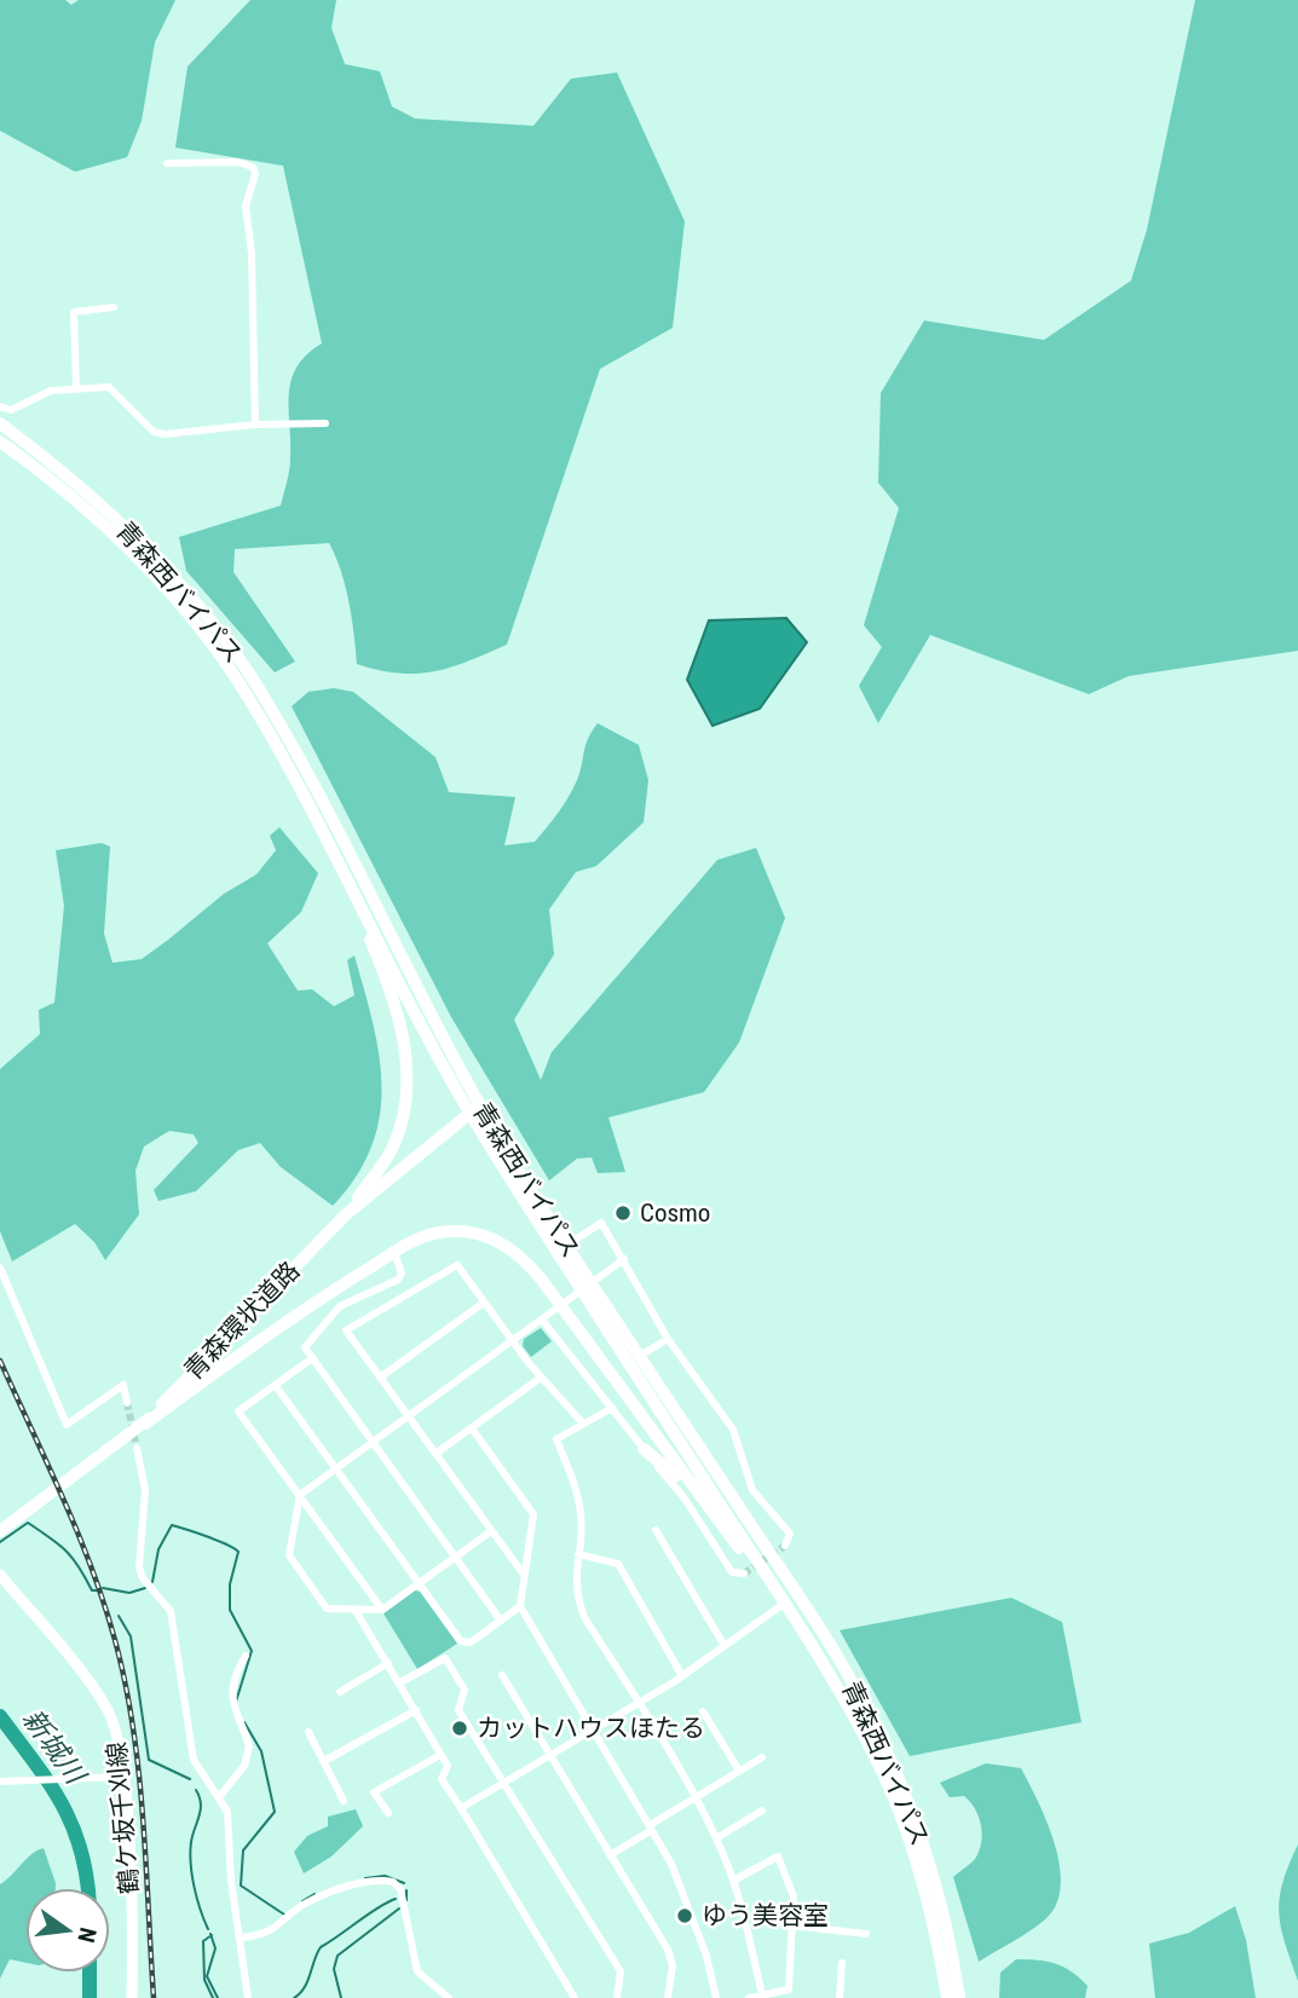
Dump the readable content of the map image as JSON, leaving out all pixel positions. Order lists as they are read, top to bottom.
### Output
{
  "streets": {
    "highway": ["青森西バイパス", "青森環状道路"],
    "main road": ["鶴ケ坂千刈線"]
  },
  "crossings": [
    ["青森西バイパス", "青森環状道路"]
  ],
  "water": ["新城川"],
  "places": ["Cosmo", "カットハウスほたる", "ゆう美容室"],
  "north": "right"
}
